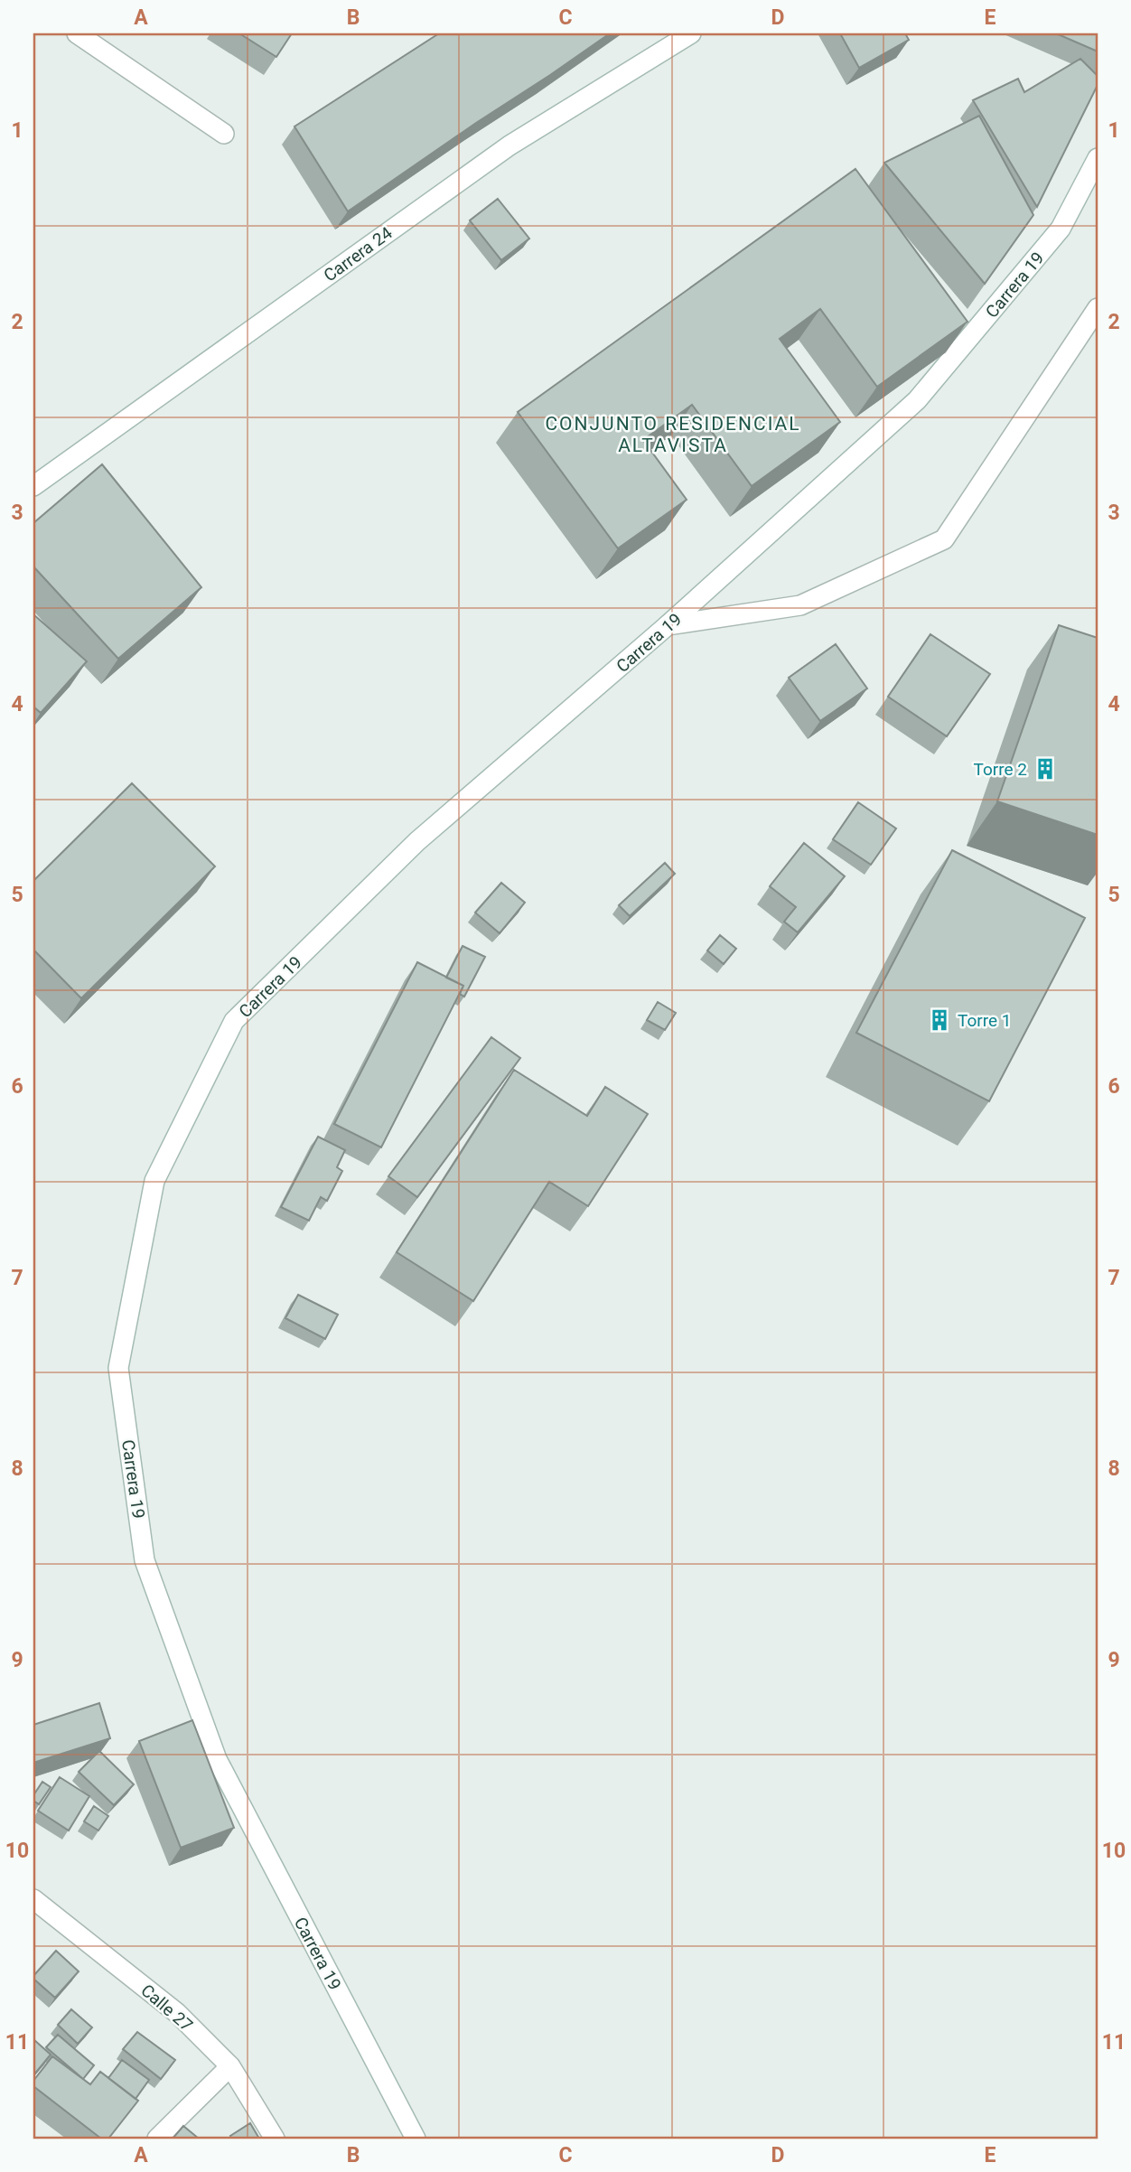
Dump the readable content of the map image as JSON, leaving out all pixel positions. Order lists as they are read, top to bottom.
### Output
{
  "streets": {
    "street": ["Carrera 24", "Carrera 19", "Calle 27"]
  },
  "districts": ["CONJUNTO RESIDENCIAL ALTAVISTA"],
  "places": {
    "building": ["Torre 2", "Torre 1"]
  },
  "grid": {
    "columns": [
      "A",
      "B",
      "C",
      "D",
      "E"
    ],
    "rows": [
      "1",
      "2",
      "3",
      "4",
      "5",
      "6",
      "7",
      "8",
      "9",
      "10",
      "11"
    ]
  }
}
